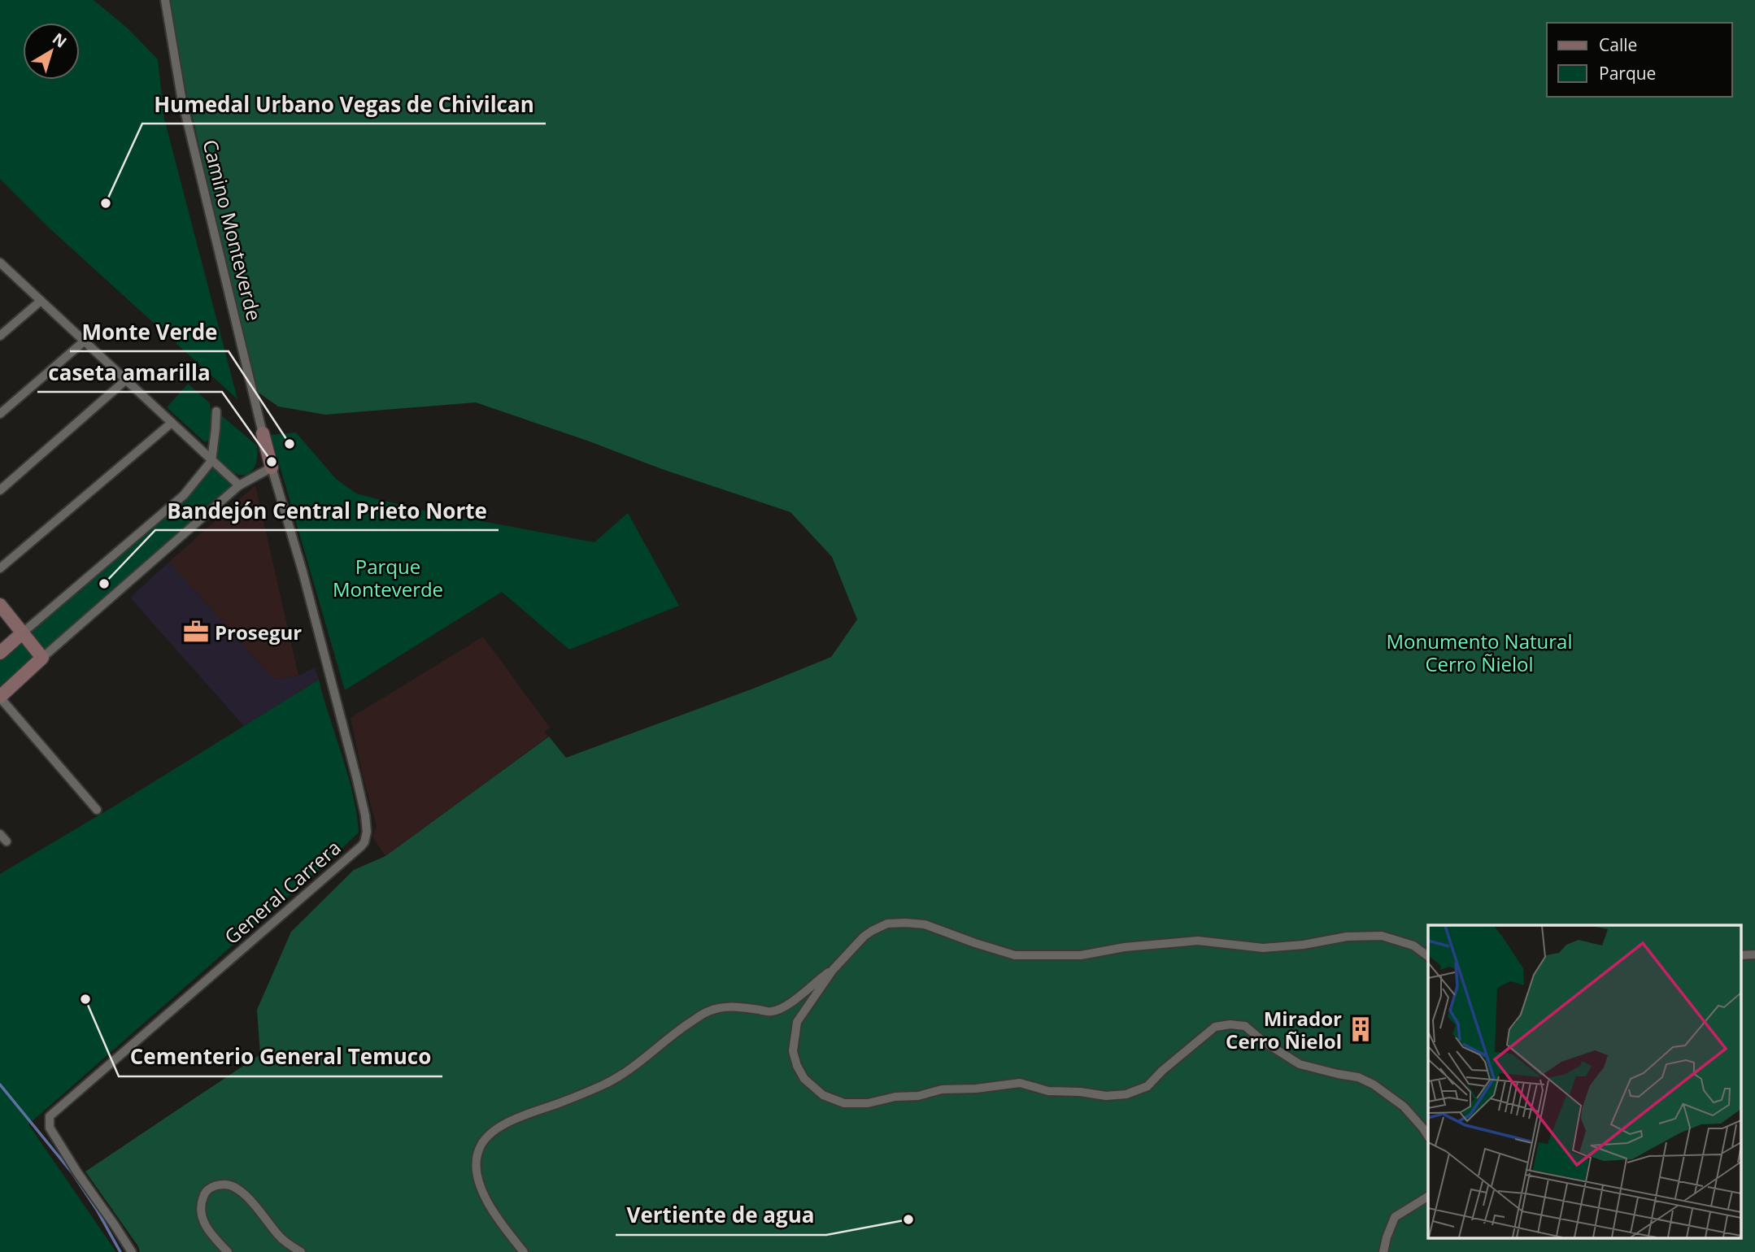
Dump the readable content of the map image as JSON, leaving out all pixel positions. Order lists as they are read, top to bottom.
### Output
{
  "streets": {
    "street": ["Camino Monteverde", "General Carrera"]
  },
  "crossings": [
    ["Camino Monteverde", "General Carrera"]
  ],
  "parks": ["Parque Monteverde", "Monumento Natural Cerro Ñielol"],
  "places": {
    "other": [
      "Humedal Urbano Vegas de Chivilcan",
      "Monte Verde",
      "caseta amarilla",
      "Bandejón Central Prieto Norte",
      "Cementerio General Temuco",
      "Vertiente de agua"
    ],
    "office": ["Prosegur"],
    "building": ["Mirador Cerro Ñielol"]
  },
  "legend": ["Calle", "Parque"],
  "north": "top right"
}
